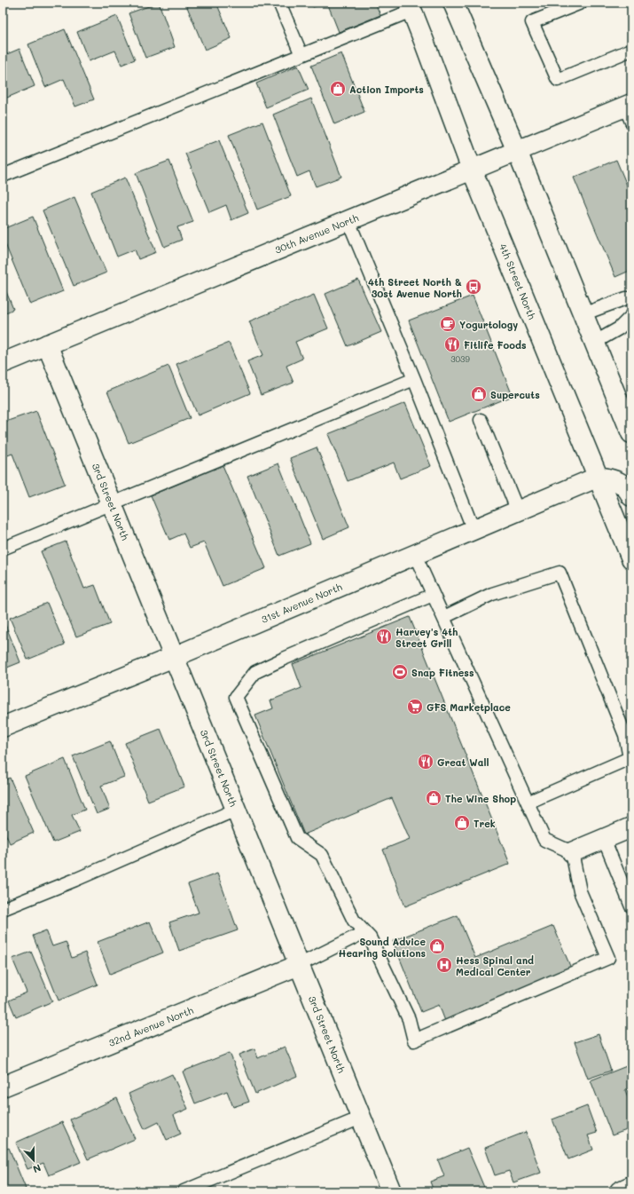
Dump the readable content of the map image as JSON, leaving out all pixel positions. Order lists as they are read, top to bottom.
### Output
{
  "streets": {
    "street": [
      "30th Avenue North",
      "4th Street North",
      "3rd Street North",
      "31st Avenue North",
      "32nd Avenue North"
    ]
  },
  "crossings": [
    ["30th Avenue North", "4th Street North"],
    ["30th Avenue North", "3rd Street North"],
    ["4th Street North", "31st Avenue North"],
    ["3rd Street North", "31st Avenue North"],
    ["3rd Street North", "32nd Avenue North"]
  ],
  "places": {
    "shop": [
      "Action Imports",
      "Supercuts",
      "The Wine Shop",
      "Trek",
      "Sound Advice Hearing Solutions"
    ],
    "bus stop": ["4th Street North & 30st Avenue North"],
    "cafe": ["Yogurtology"],
    "restaurant": ["Fitlife Foods", "Harvey's 4th Street Grill", "Great Wall"],
    "sports": ["Snap Fitness"],
    "supermarket": ["GFS Marketplace"],
    "hospital": ["Hess Spinal and Medical Center"]
  },
  "house_numbers": ["3039"],
  "north": "bottom"
}
